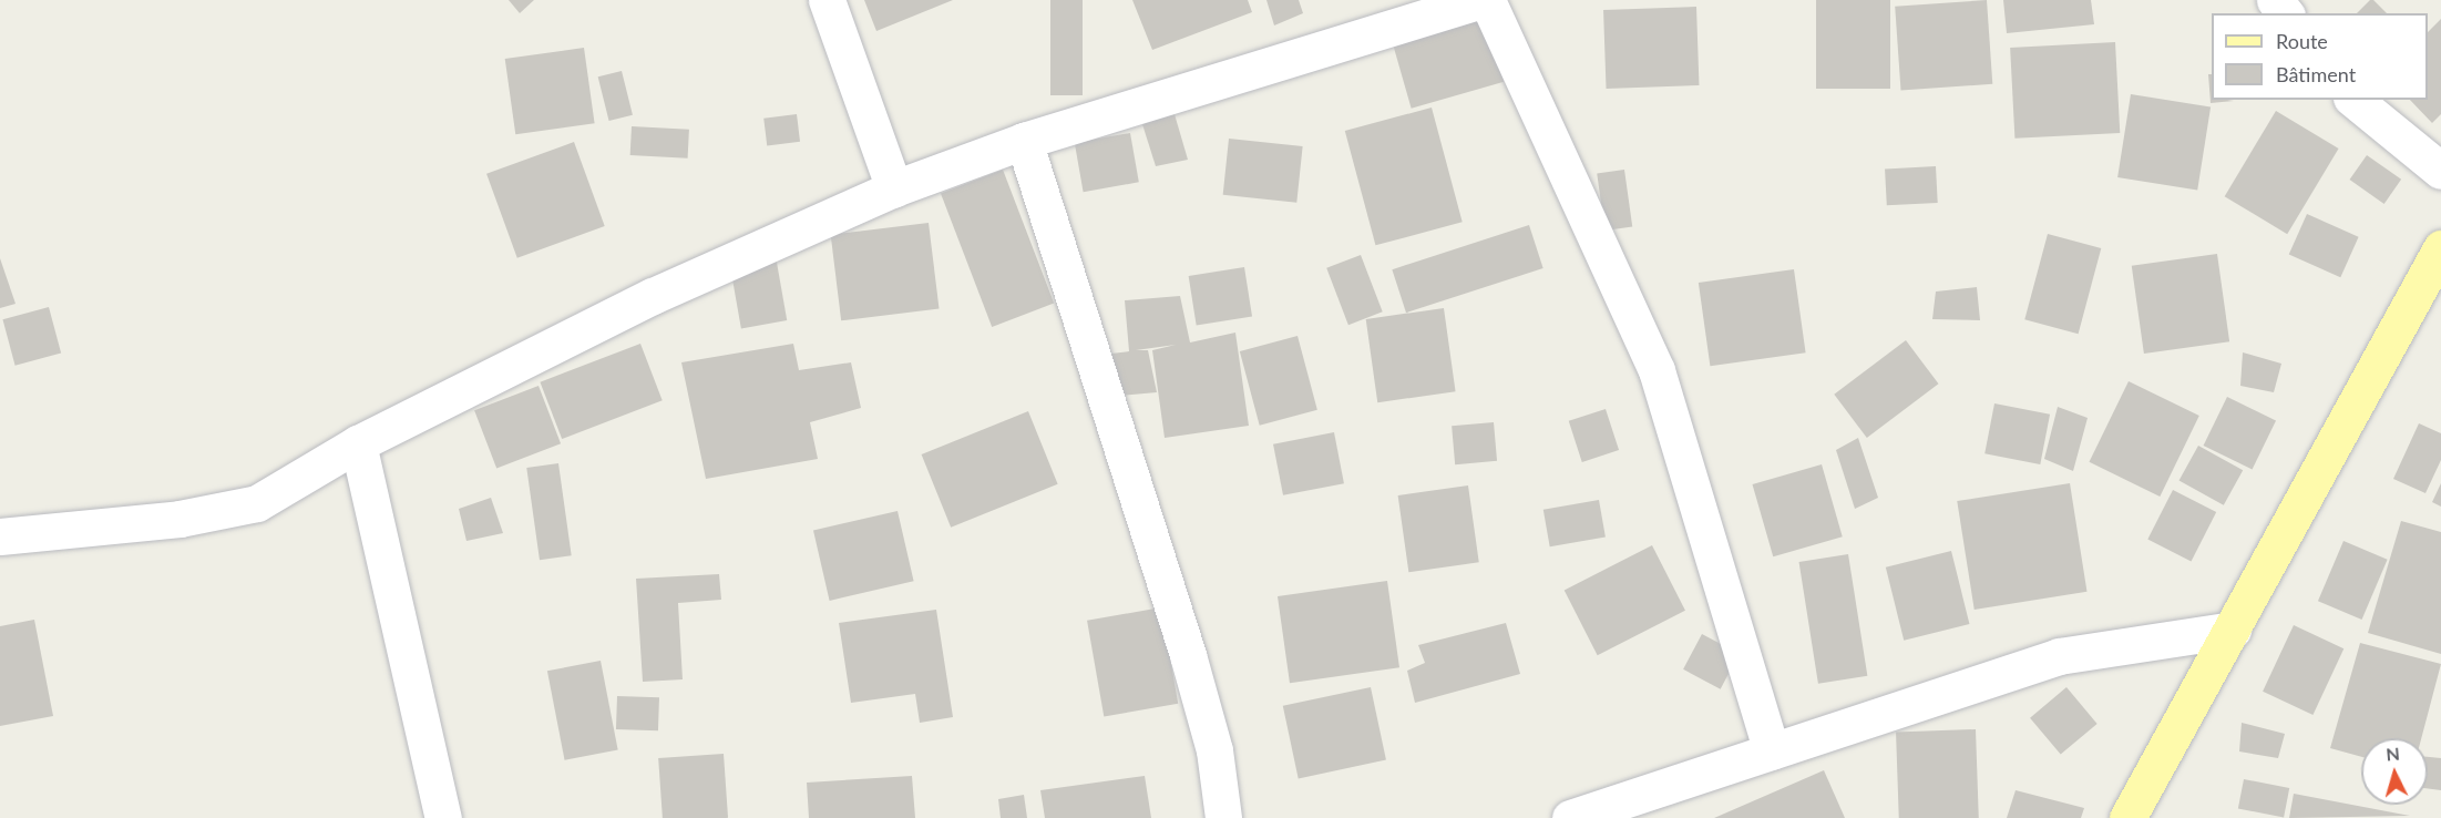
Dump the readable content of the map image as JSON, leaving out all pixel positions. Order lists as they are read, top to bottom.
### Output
{
  "legend": ["Route", "Bâtiment"],
  "north": "top"
}
